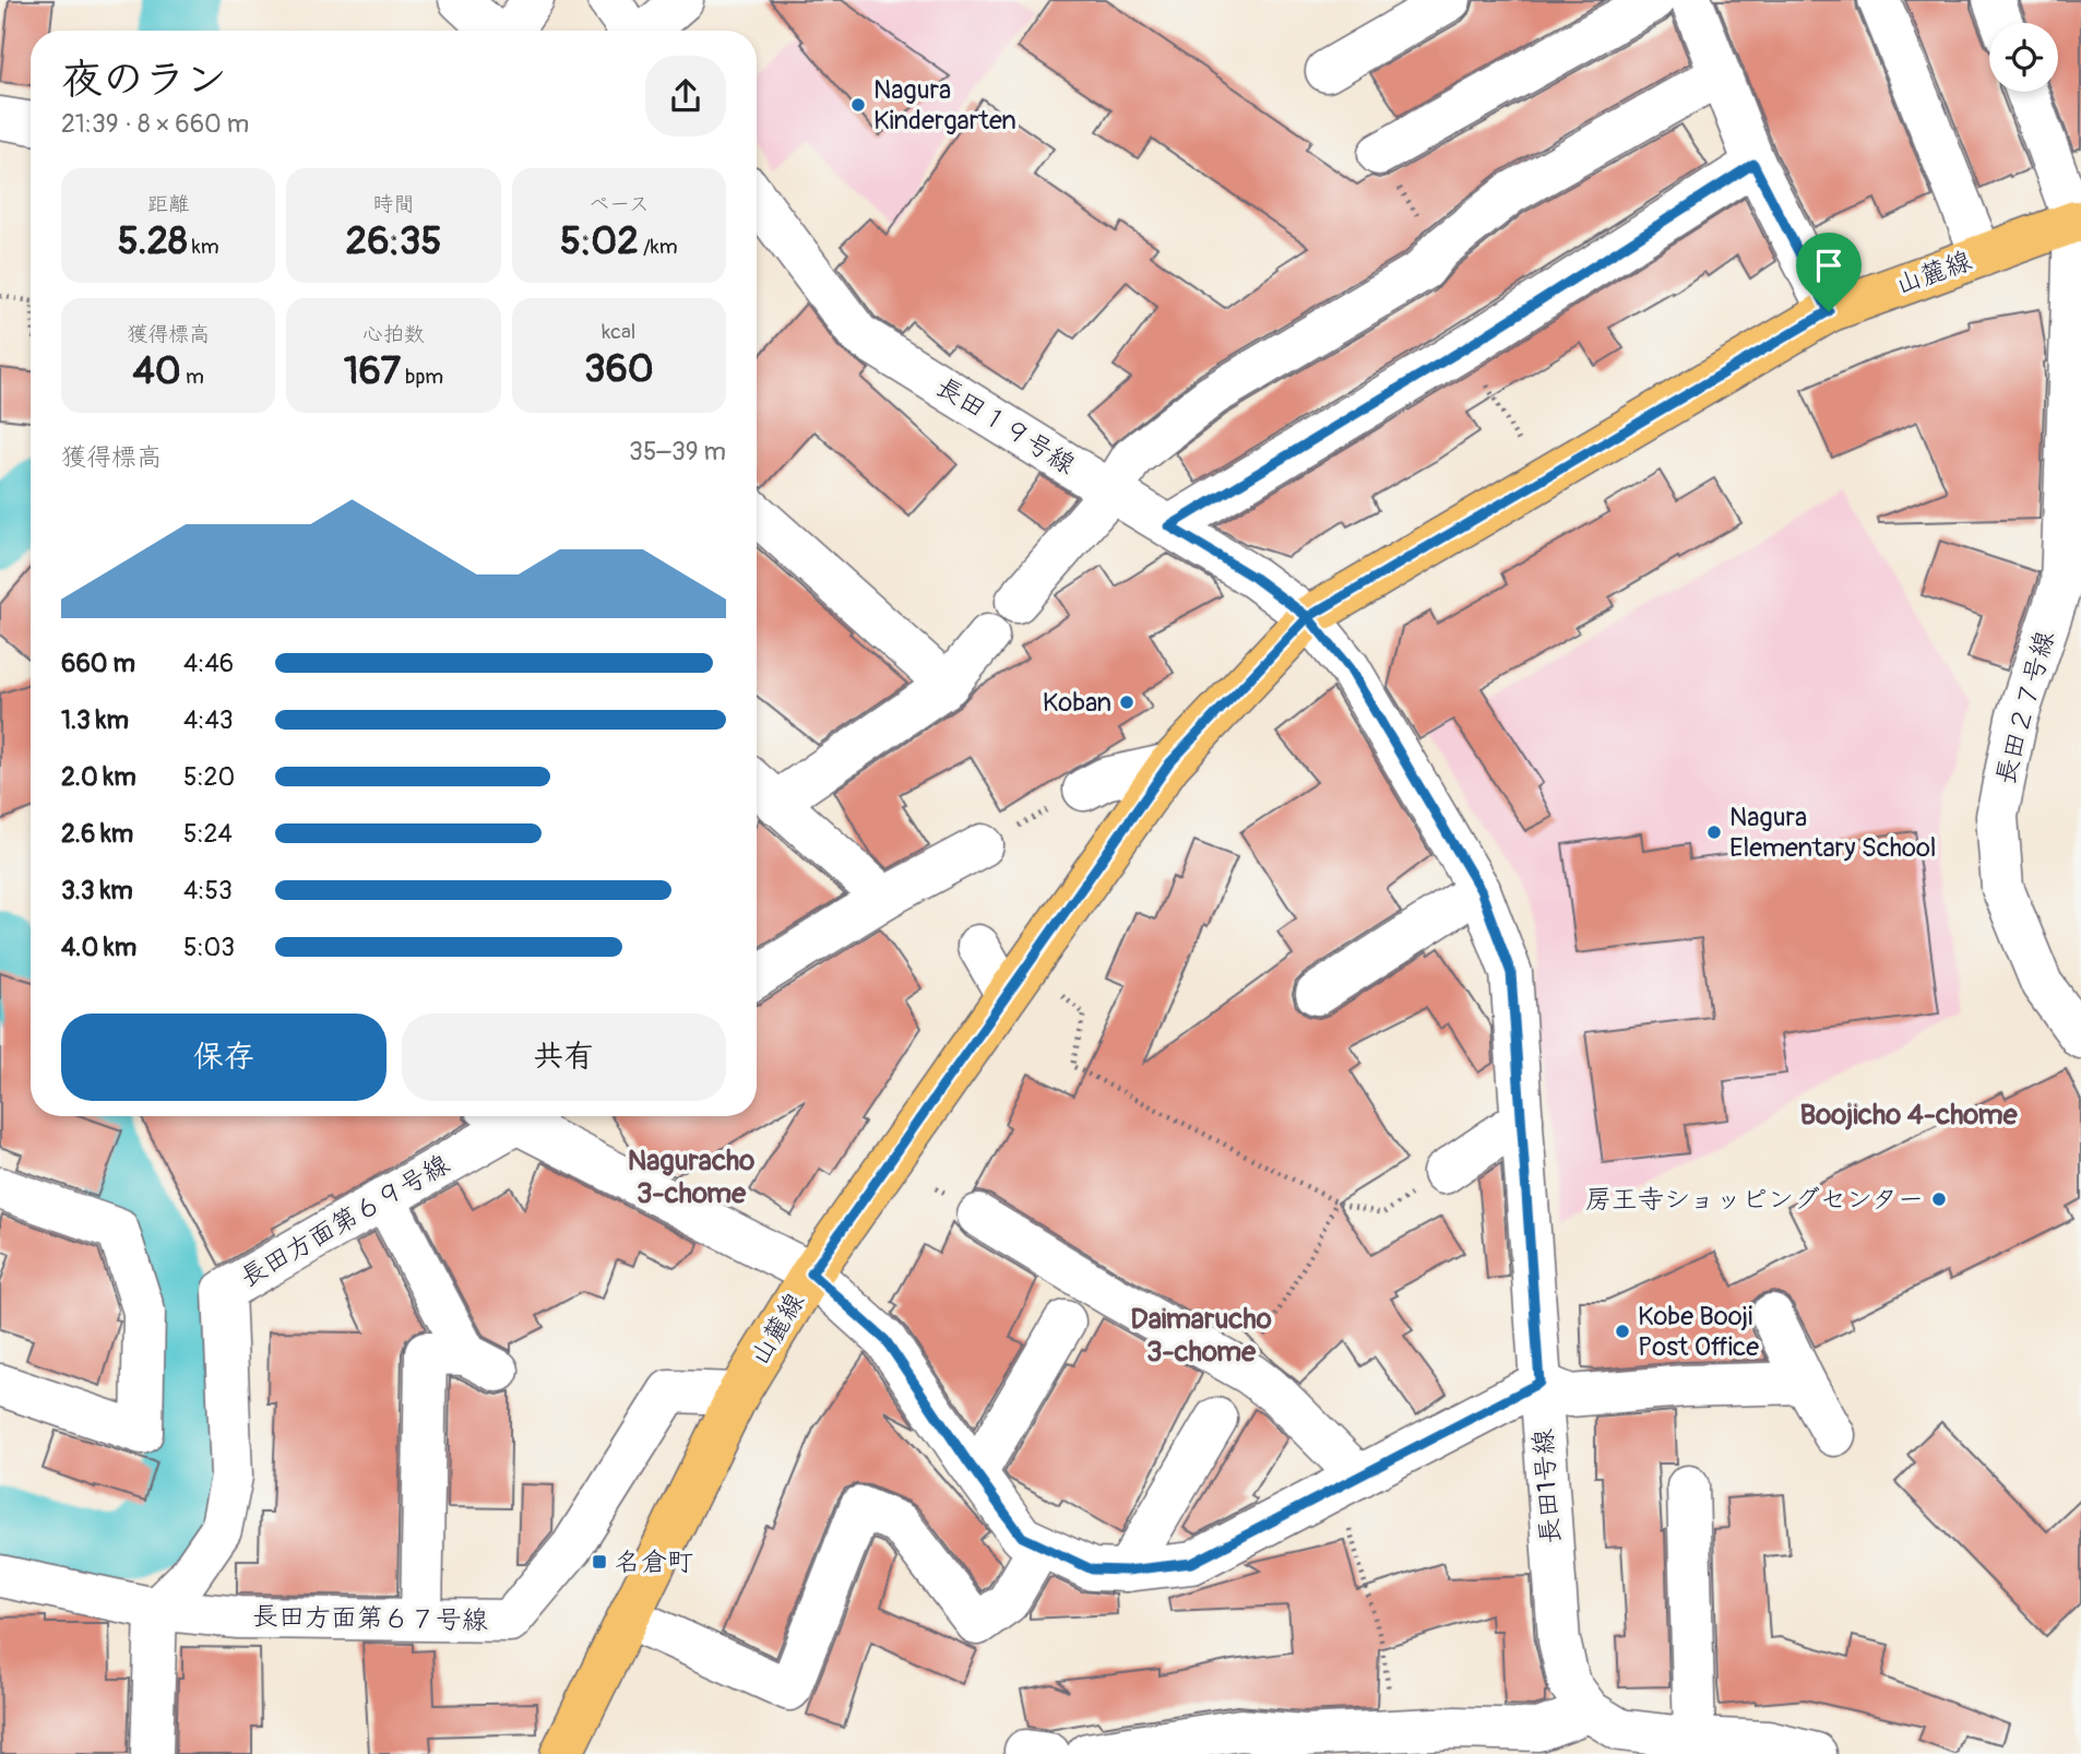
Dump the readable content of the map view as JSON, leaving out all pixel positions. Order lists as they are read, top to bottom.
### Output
{
  "streets": {
    "main road": ["山麓線"],
    "street": [
      "長田１９号線",
      "長田２７号線",
      "長田方面第６９号線",
      "長田1号線",
      "長田方面第６７号線"
    ]
  },
  "crossings": [
    ["山麓線", "長田１９号線"],
    ["山麓線", "長田２７号線"],
    ["山麓線", "長田1号線"],
    ["山麓線", "長田方面第６７号線"],
    ["長田１９号線", "長田1号線"],
    ["長田方面第６９号線", "長田方面第６７号線"]
  ],
  "districts": ["Boojicho 4-chome", "Naguracho 3-chome", "Daimarucho 3-chome"],
  "places": {
    "other": [
      "Nagura Kindergarten",
      "Koban",
      "Nagura Elementary School",
      "房王寺ショッピングセンター",
      "Kobe Booji Post Office"
    ],
    "transit": ["名倉町"]
  },
  "page": {
    "heading": ["夜のラン", "21:39 · 8 × 660 m"],
    "stats": [
      ["距離", "5.28 km"],
      ["時間", "26:35"],
      ["ペース", "5:02 /km"],
      ["獲得標高", "40 m"],
      ["心拍数", "167 bpm"],
      ["kcal", "360"]
    ],
    "chart": ["獲得標高", "35–39 m"],
    "list": [
      {
        "name": "660 m",
        "note": "4:46"
      },
      {
        "name": "1.3 km",
        "note": "4:43"
      },
      {
        "name": "2.0 km",
        "note": "5:20"
      },
      {
        "name": "2.6 km",
        "note": "5:24"
      },
      {
        "name": "3.3 km",
        "note": "4:53"
      },
      {
        "name": "4.0 km",
        "note": "5:03"
      }
    ],
    "buttons": ["保存", "共有"]
  }
}
